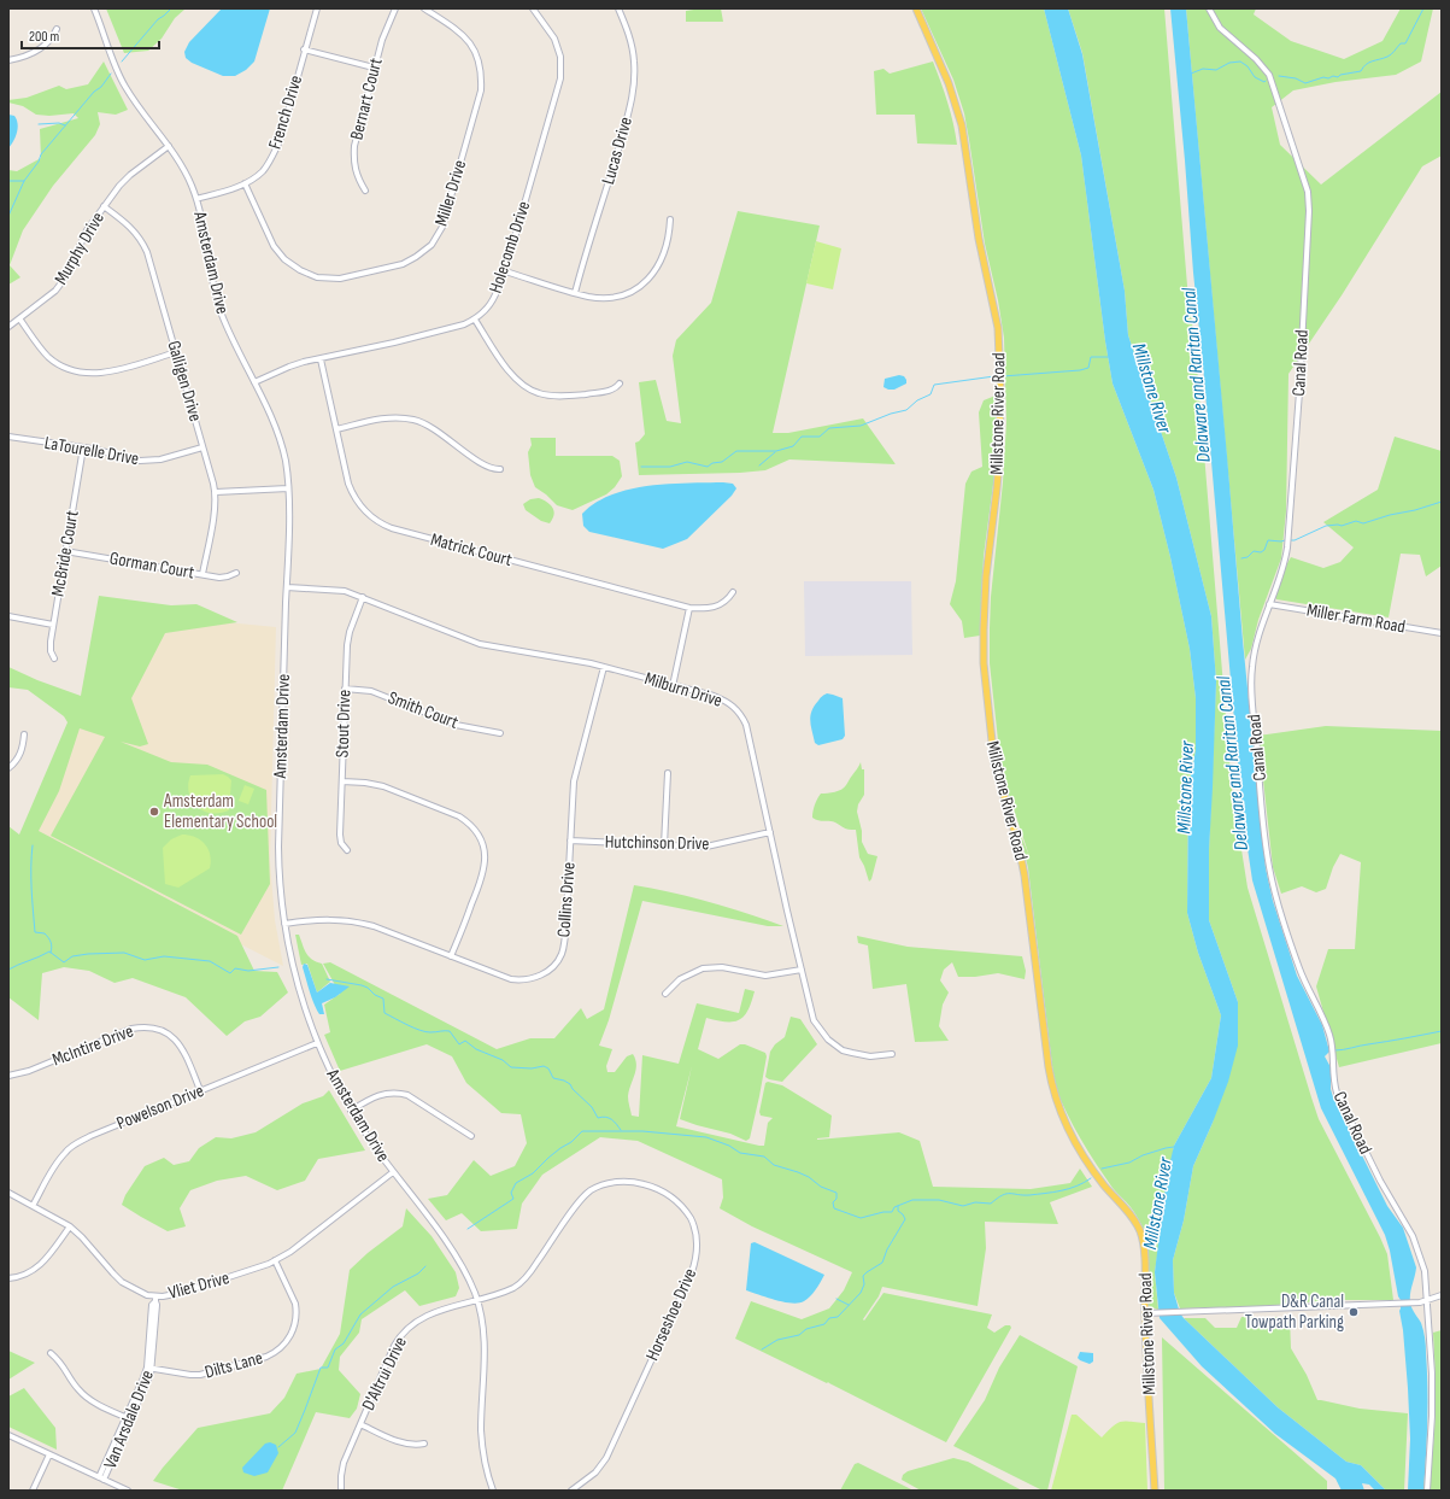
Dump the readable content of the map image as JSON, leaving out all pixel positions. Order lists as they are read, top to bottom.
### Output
{
  "streets": {
    "main road": ["Millstone River Road"],
    "street": [
      "Bernart Court",
      "French Drive",
      "Lucas Drive",
      "Miller Drive",
      "Holecomb Drive",
      "Murphy Drive",
      "Amsterdam Drive",
      "Canal Road",
      "Galligen Drive",
      "LaTourelle Drive",
      "Matrick Court",
      "McBride Court",
      "Gorman Court",
      "Miller Farm Road",
      "Milburn Drive",
      "Smith Court",
      "Stout Drive",
      "Hutchinson Drive",
      "Collins Drive",
      "McIntire Drive",
      "Powelson Drive",
      "Vliet Drive",
      "Horseshoe Drive",
      "Dilts Lane",
      "D'Altrui Drive",
      "Van Arsdale Drive"
    ]
  },
  "crossings": [
    ["French Drive", "Miller Drive"],
    ["French Drive", "Amsterdam Drive"],
    ["Holecomb Drive", "Amsterdam Drive"],
    ["Holecomb Drive", "Matrick Court"],
    ["Murphy Drive", "Amsterdam Drive"],
    ["Murphy Drive", "Galligen Drive"],
    ["Amsterdam Drive", "Milburn Drive"],
    ["Amsterdam Drive", "Collins Drive"],
    ["Amsterdam Drive", "Powelson Drive"],
    ["Amsterdam Drive", "Vliet Drive"],
    ["Amsterdam Drive", "Horseshoe Drive"],
    ["Amsterdam Drive", "D'Altrui Drive"],
    ["Canal Road", "Miller Farm Road"],
    ["Galligen Drive", "LaTourelle Drive"],
    ["Galligen Drive", "Gorman Court"],
    ["LaTourelle Drive", "McBride Court"],
    ["McBride Court", "Gorman Court"],
    ["Milburn Drive", "Stout Drive"],
    ["Milburn Drive", "Hutchinson Drive"],
    ["Milburn Drive", "Collins Drive"],
    ["Smith Court", "Stout Drive"],
    ["Hutchinson Drive", "Collins Drive"],
    ["McIntire Drive", "Powelson Drive"],
    ["Powelson Drive", "Vliet Drive"],
    ["Vliet Drive", "Dilts Lane"],
    ["Vliet Drive", "Van Arsdale Drive"],
    ["Horseshoe Drive", "D'Altrui Drive"],
    ["Dilts Lane", "Van Arsdale Drive"]
  ],
  "water": ["Delaware and Raritan Canal", "Millstone River"],
  "places": ["Amsterdam Elementary School", "D&R Canal Towpath Parking"],
  "scale_bar": "200 m"
}
